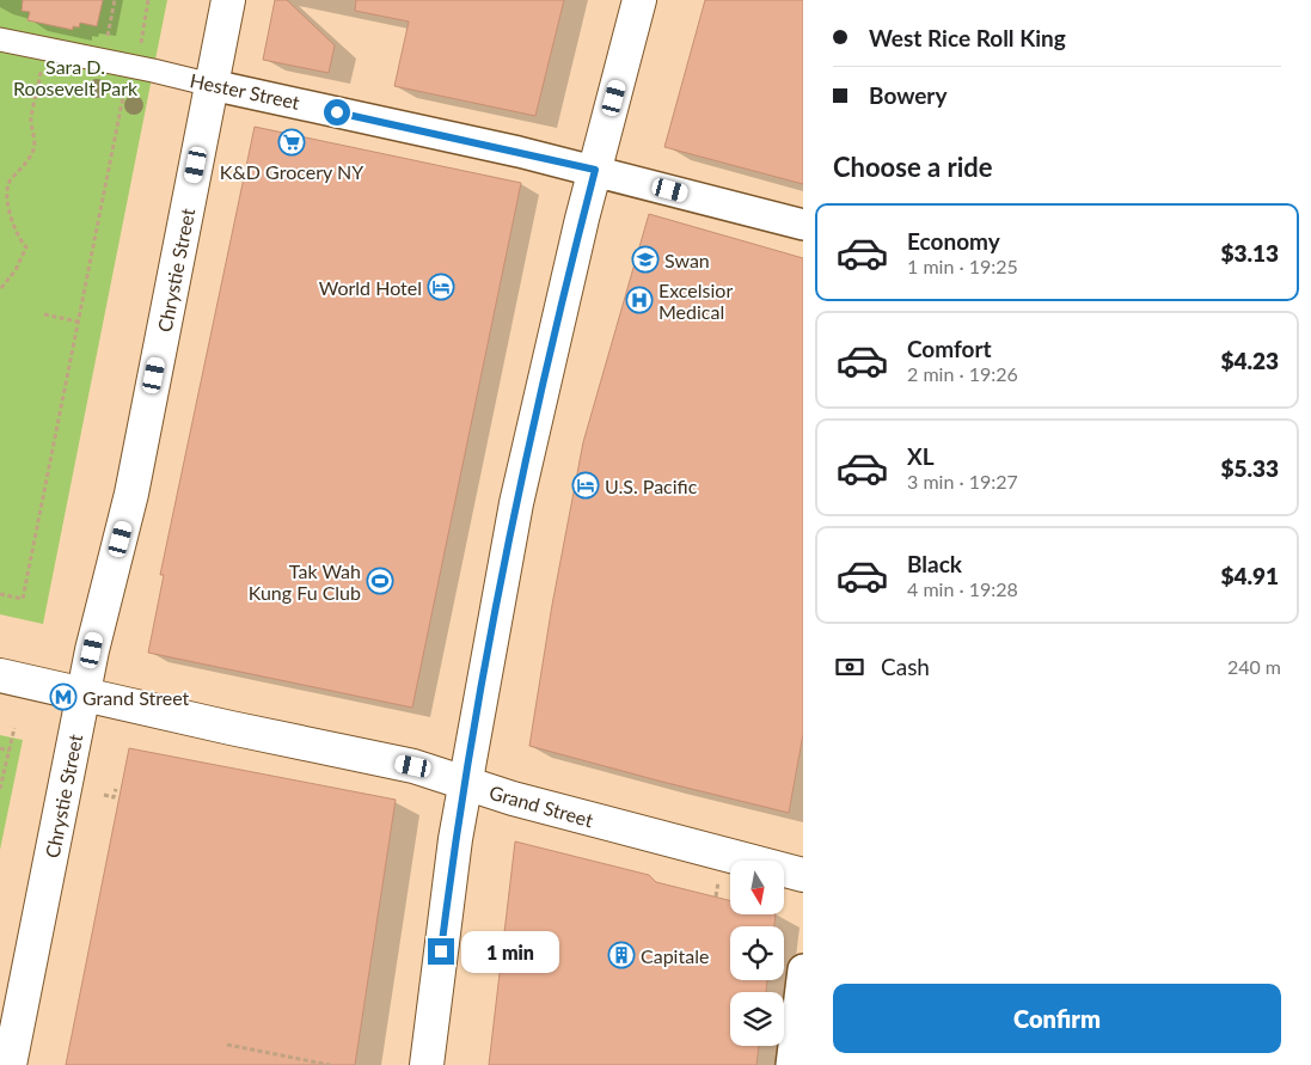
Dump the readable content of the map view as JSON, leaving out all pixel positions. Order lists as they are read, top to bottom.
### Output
{
  "streets": {
    "main road": ["Chrystie Street", "Grand Street"],
    "street": ["Hester Street"]
  },
  "crossings": [
    ["Hester Street", "Chrystie Street"],
    ["Chrystie Street", "Grand Street"]
  ],
  "parks": ["Sara D. Roosevelt Park"],
  "places": {
    "supermarket": ["K&D Grocery NY"],
    "school or university": ["Swan"],
    "hotel": ["World Hotel", "U.S. Pacific"],
    "hospital": ["Excelsior Medical"],
    "sports": ["Tak Wah Kung Fu Club"],
    "metro station": ["Grand Street"],
    "building": ["Capitale"]
  },
  "north": "bottom",
  "page": {
    "banner": ["West Rice Roll King", "Bowery"],
    "heading": "Choose a ride",
    "list": [
      {
        "name": "Economy",
        "note": "1 min · 19:25",
        "value": "$3.13"
      },
      {
        "name": "Comfort",
        "note": "2 min · 19:26",
        "value": "$4.23"
      },
      {
        "name": "XL",
        "note": "3 min · 19:27",
        "value": "$5.33"
      },
      {
        "name": "Black",
        "note": "4 min · 19:28",
        "value": "$4.91"
      }
    ],
    "pay": ["Cash", "240 m"],
    "bubble": "1 min",
    "buttons": "Confirm"
  }
}
